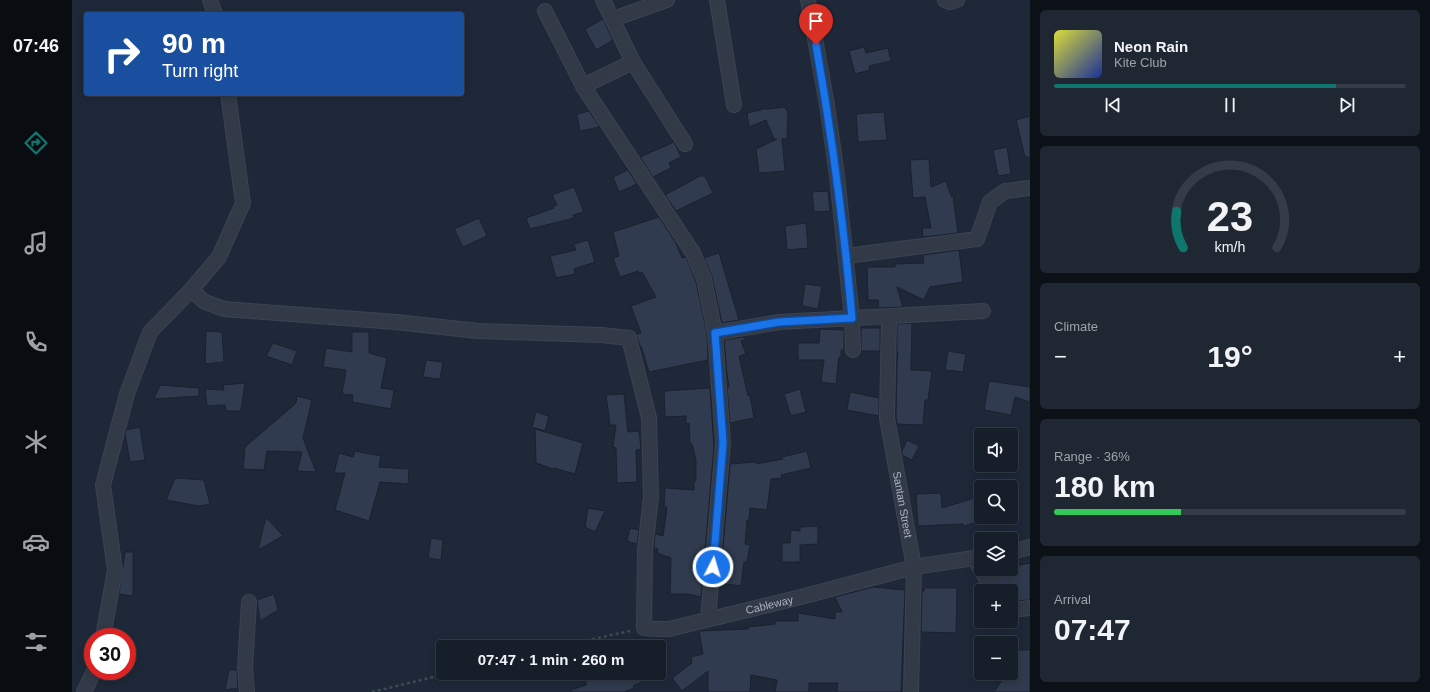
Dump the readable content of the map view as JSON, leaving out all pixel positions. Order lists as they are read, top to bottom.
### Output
{
  "streets": {
    "street": ["Santan Street", "Cableway"]
  },
  "crossings": [
    ["Santan Street", "Cableway"]
  ],
  "page": {
    "tabs": "07:46",
    "turn": ["90 m", "Turn right"],
    "song": ["Neon Rain", "Kite Club"],
    "tile": [
      "Climate",
      ["Range · 36%", "180 km"],
      ["Arrival", "07:47"]
    ],
    "heat": ["−", "19°", "+"],
    "map_buttons": ["+", "−"],
    "limit": "30",
    "trip": "07:47 · 1 min · 260 m",
    "gauge": ["23", "km/h"]
  }
}
